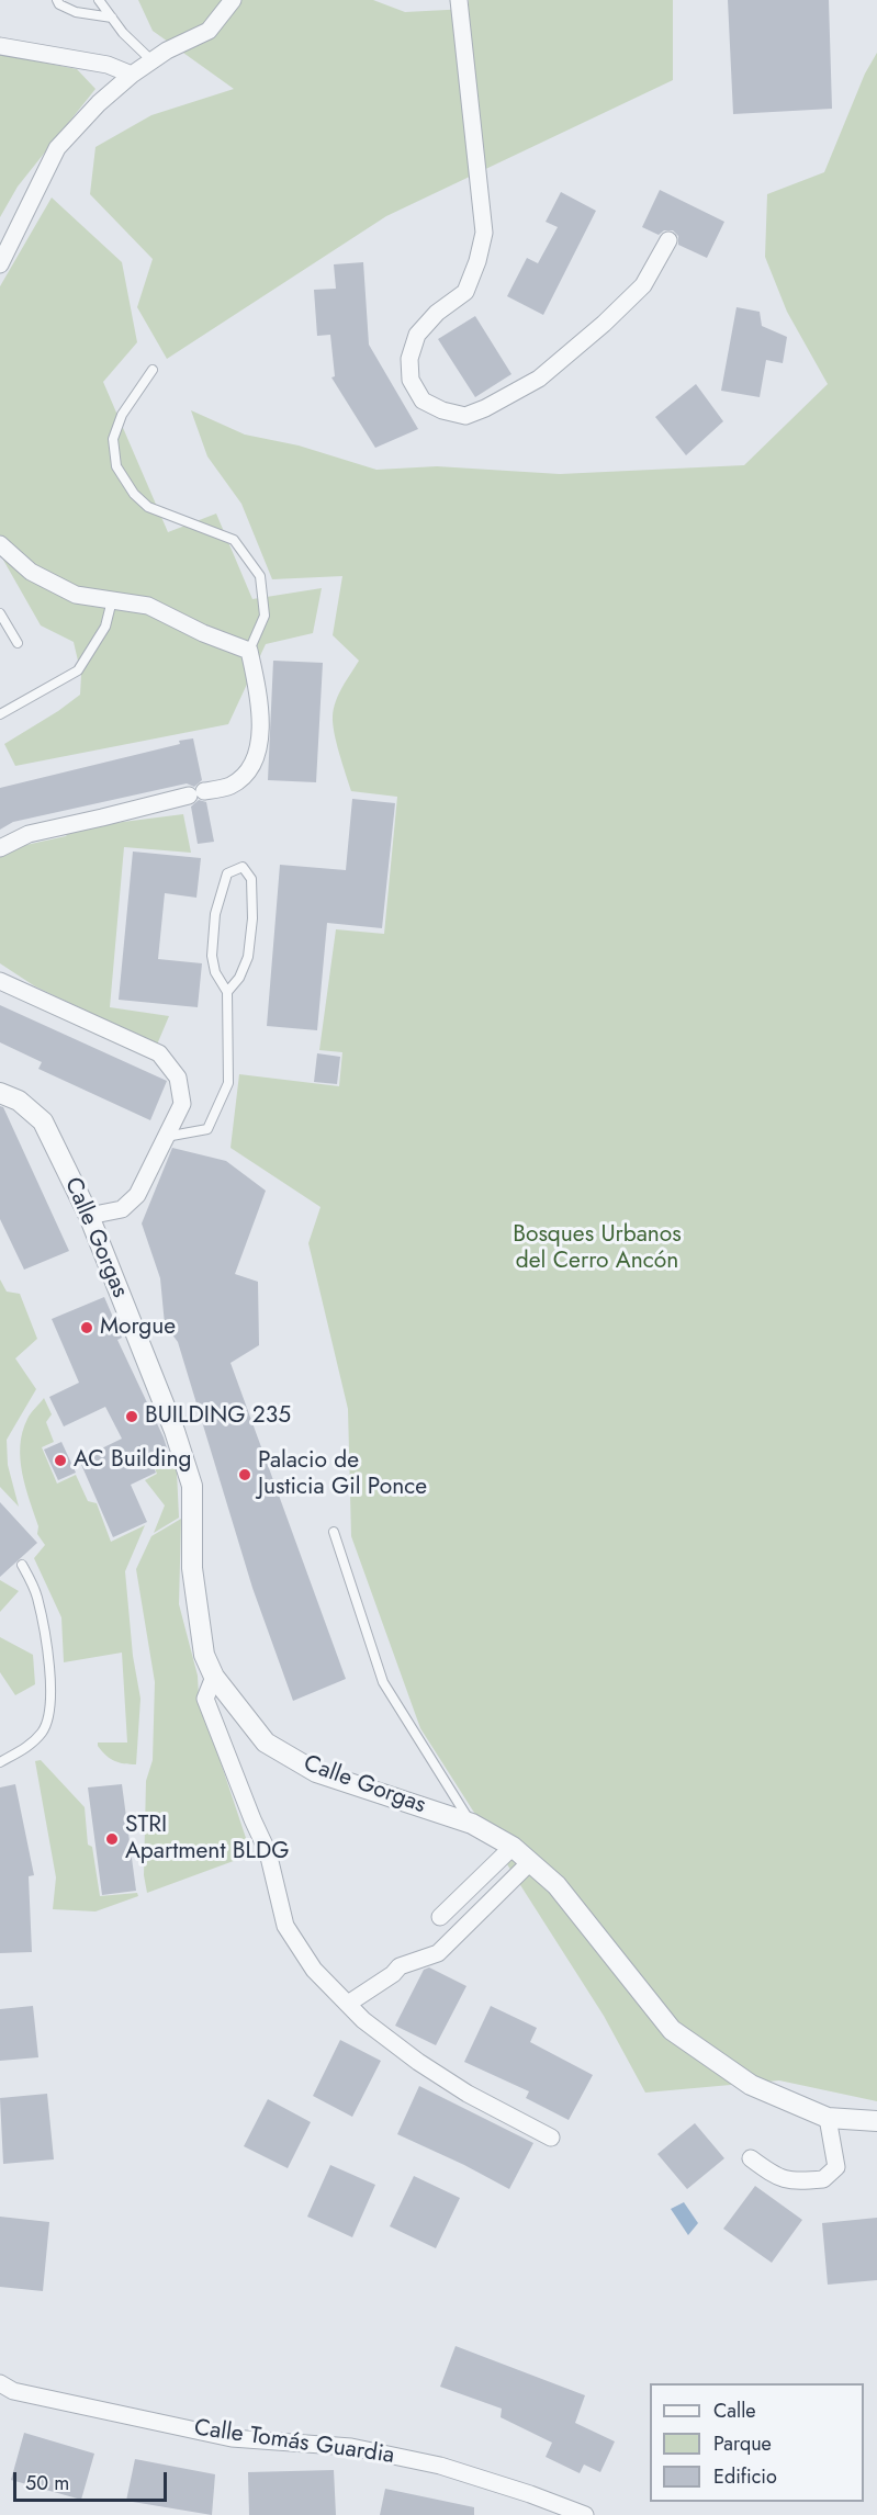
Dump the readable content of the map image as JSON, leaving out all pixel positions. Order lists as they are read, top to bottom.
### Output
{
  "streets": {
    "street": ["Calle Gorgas", "Calle Tomás Guardia"]
  },
  "parks": ["Bosques Urbanos del Cerro Ancón"],
  "places": [
    "Morgue",
    "BUILDING 235",
    "AC Building",
    "Palacio de Justicia Gil Ponce",
    "STRI Apartment BLDG"
  ],
  "legend": ["Calle", "Parque", "Edificio"],
  "scale_bar": "50 m"
}
